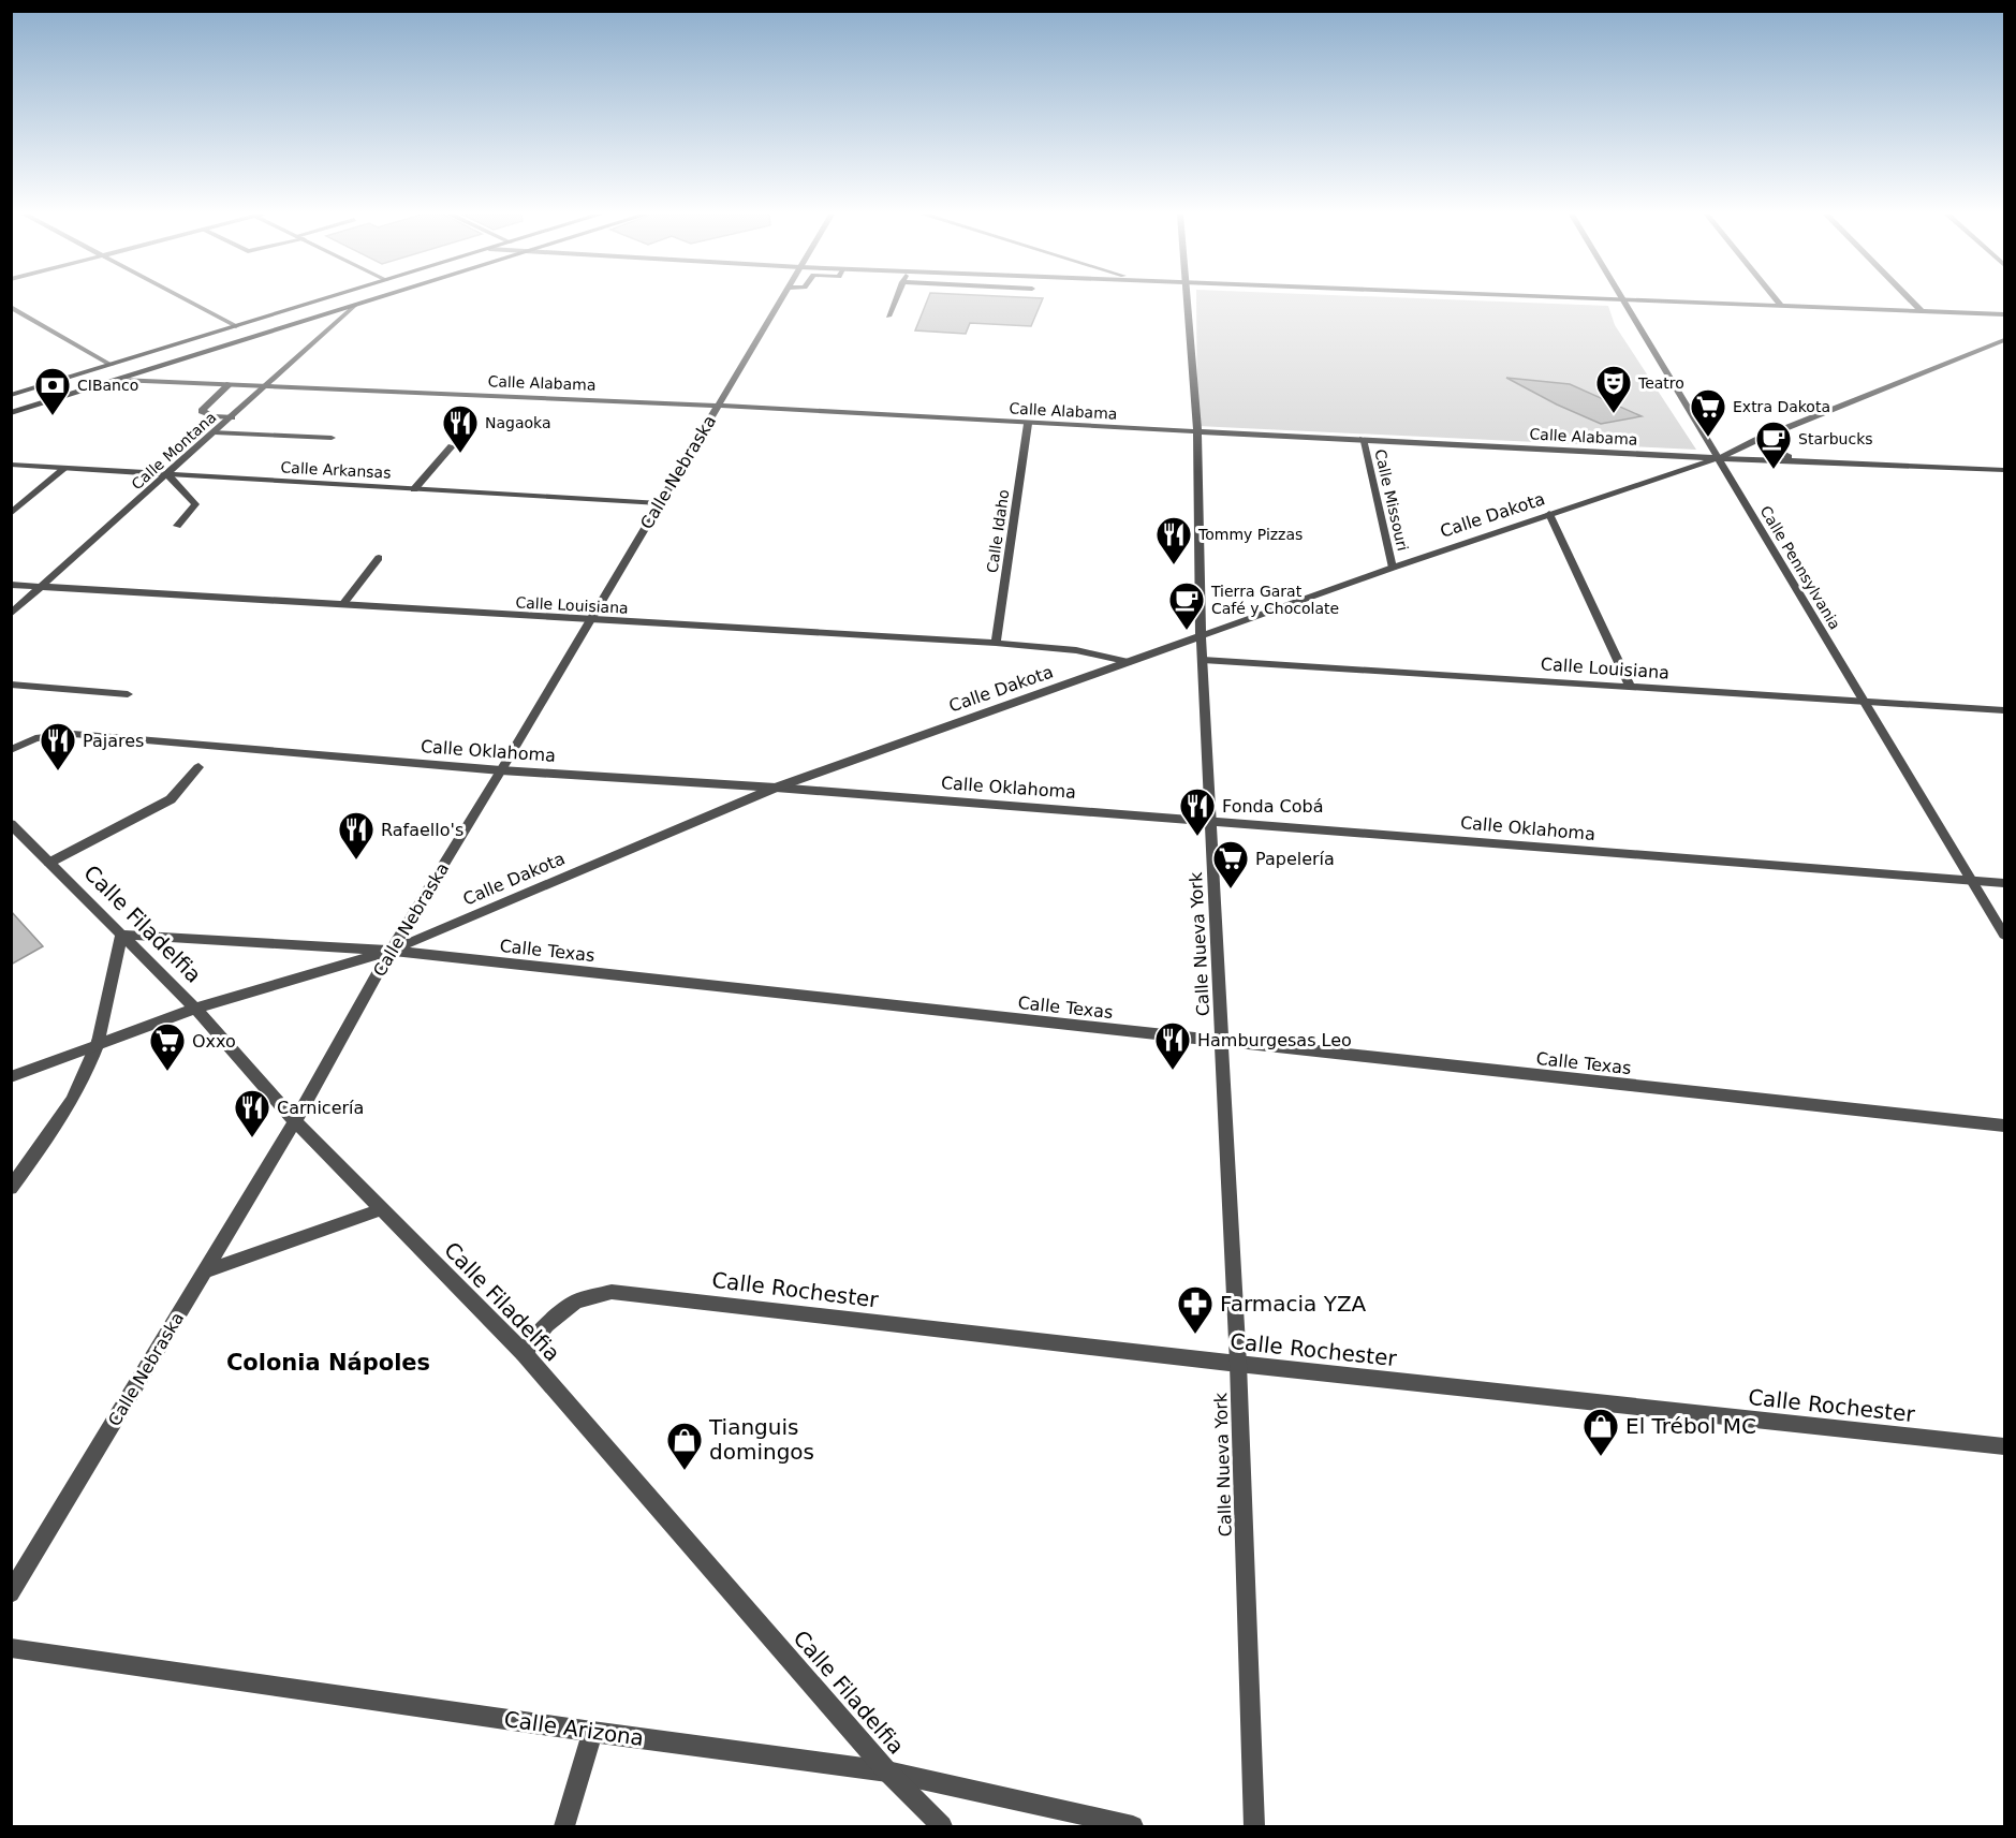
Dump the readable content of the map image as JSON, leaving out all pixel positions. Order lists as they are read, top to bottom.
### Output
{
  "streets": {
    "street": [
      "Calle Alabama",
      "Calle Montana",
      "Calle Arkansas",
      "Calle Nebraska",
      "Calle Missouri",
      "Calle Dakota",
      "Calle Idaho",
      "Calle Pennsylvania",
      "Calle Louisiana",
      "Calle Oklahoma",
      "Calle Filadelfia",
      "Calle Nueva York",
      "Calle Texas",
      "Calle Rochester",
      "Calle Arizona"
    ]
  },
  "crossings": [
    ["Calle Alabama", "Calle Montana"],
    ["Calle Alabama", "Calle Nebraska"],
    ["Calle Alabama", "Calle Missouri"],
    ["Calle Alabama", "Calle Dakota"],
    ["Calle Alabama", "Calle Idaho"],
    ["Calle Alabama", "Calle Pennsylvania"],
    ["Calle Alabama", "Calle Nueva York"],
    ["Calle Montana", "Calle Arkansas"],
    ["Calle Montana", "Calle Louisiana"],
    ["Calle Arkansas", "Calle Nebraska"],
    ["Calle Nebraska", "Calle Dakota"],
    ["Calle Nebraska", "Calle Louisiana"],
    ["Calle Nebraska", "Calle Oklahoma"],
    ["Calle Nebraska", "Calle Filadelfia"],
    ["Calle Nebraska", "Calle Texas"],
    ["Calle Missouri", "Calle Dakota"],
    ["Calle Dakota", "Calle Pennsylvania"],
    ["Calle Dakota", "Calle Louisiana"],
    ["Calle Dakota", "Calle Oklahoma"],
    ["Calle Dakota", "Calle Filadelfia"],
    ["Calle Dakota", "Calle Nueva York"],
    ["Calle Dakota", "Calle Texas"],
    ["Calle Idaho", "Calle Louisiana"],
    ["Calle Pennsylvania", "Calle Louisiana"],
    ["Calle Pennsylvania", "Calle Oklahoma"],
    ["Calle Louisiana", "Calle Nueva York"],
    ["Calle Oklahoma", "Calle Nueva York"],
    ["Calle Filadelfia", "Calle Texas"],
    ["Calle Filadelfia", "Calle Rochester"],
    ["Calle Filadelfia", "Calle Arizona"],
    ["Calle Nueva York", "Calle Texas"],
    ["Calle Nueva York", "Calle Rochester"]
  ],
  "districts": ["Colonia Nápoles"],
  "places": {
    "theatre": ["Teatro"],
    "bank": ["CIBanco"],
    "supermarket": ["Extra Dakota", "Papelería", "Oxxo"],
    "restaurant": [
      "Nagaoka",
      "Tommy Pizzas",
      "Pajares",
      "Fonda Cobá",
      "Rafaello's",
      "Hamburgesas Leo",
      "Carnicería"
    ],
    "cafe": ["Starbucks", "Tierra Garat Café y Chocolate"],
    "pharmacy": ["Farmacia YZA"],
    "shop": ["El Trébol MC", "Tianguis domingos"]
  }
}
